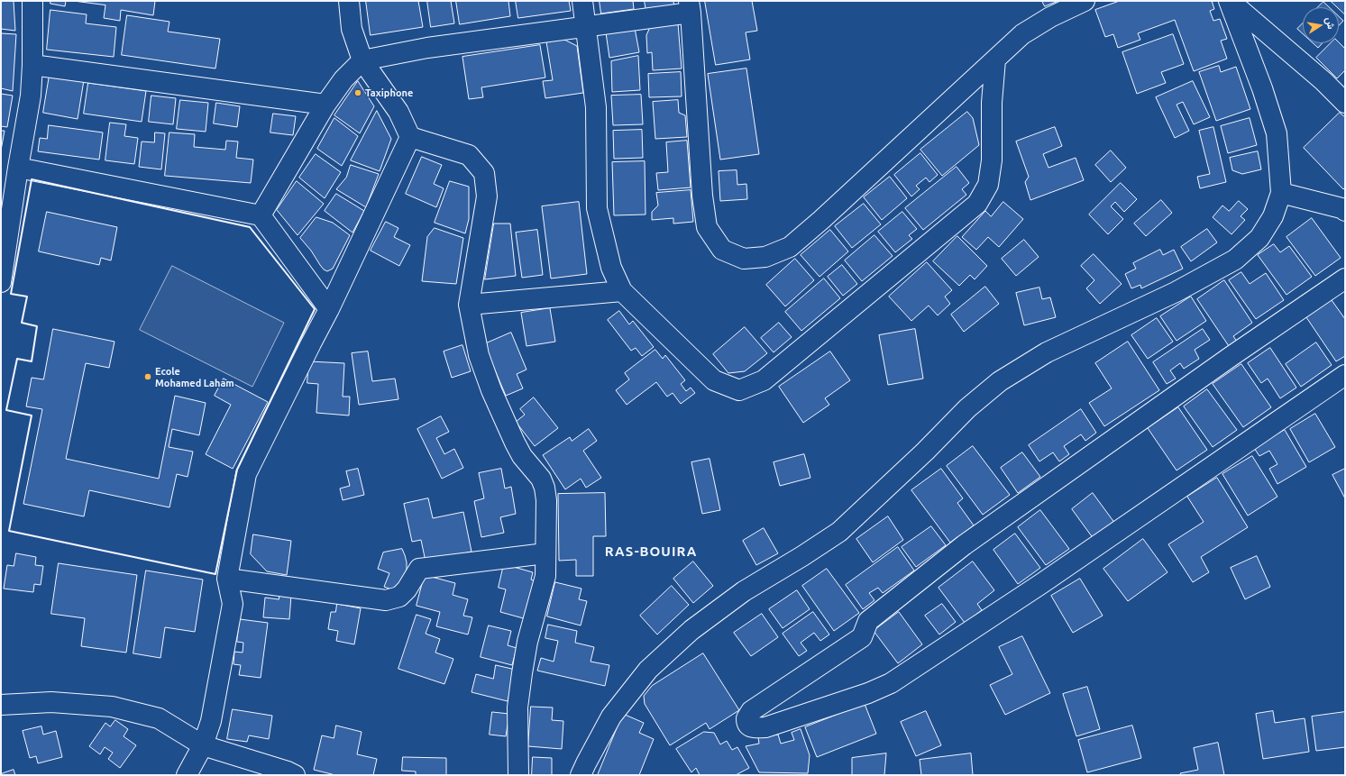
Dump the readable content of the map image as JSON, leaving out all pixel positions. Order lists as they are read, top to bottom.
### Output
{
  "districts": ["RAS-BOUIRA"],
  "places": ["Taxiphone", "Ecole Mohamed Laham"],
  "north": "right"
}
